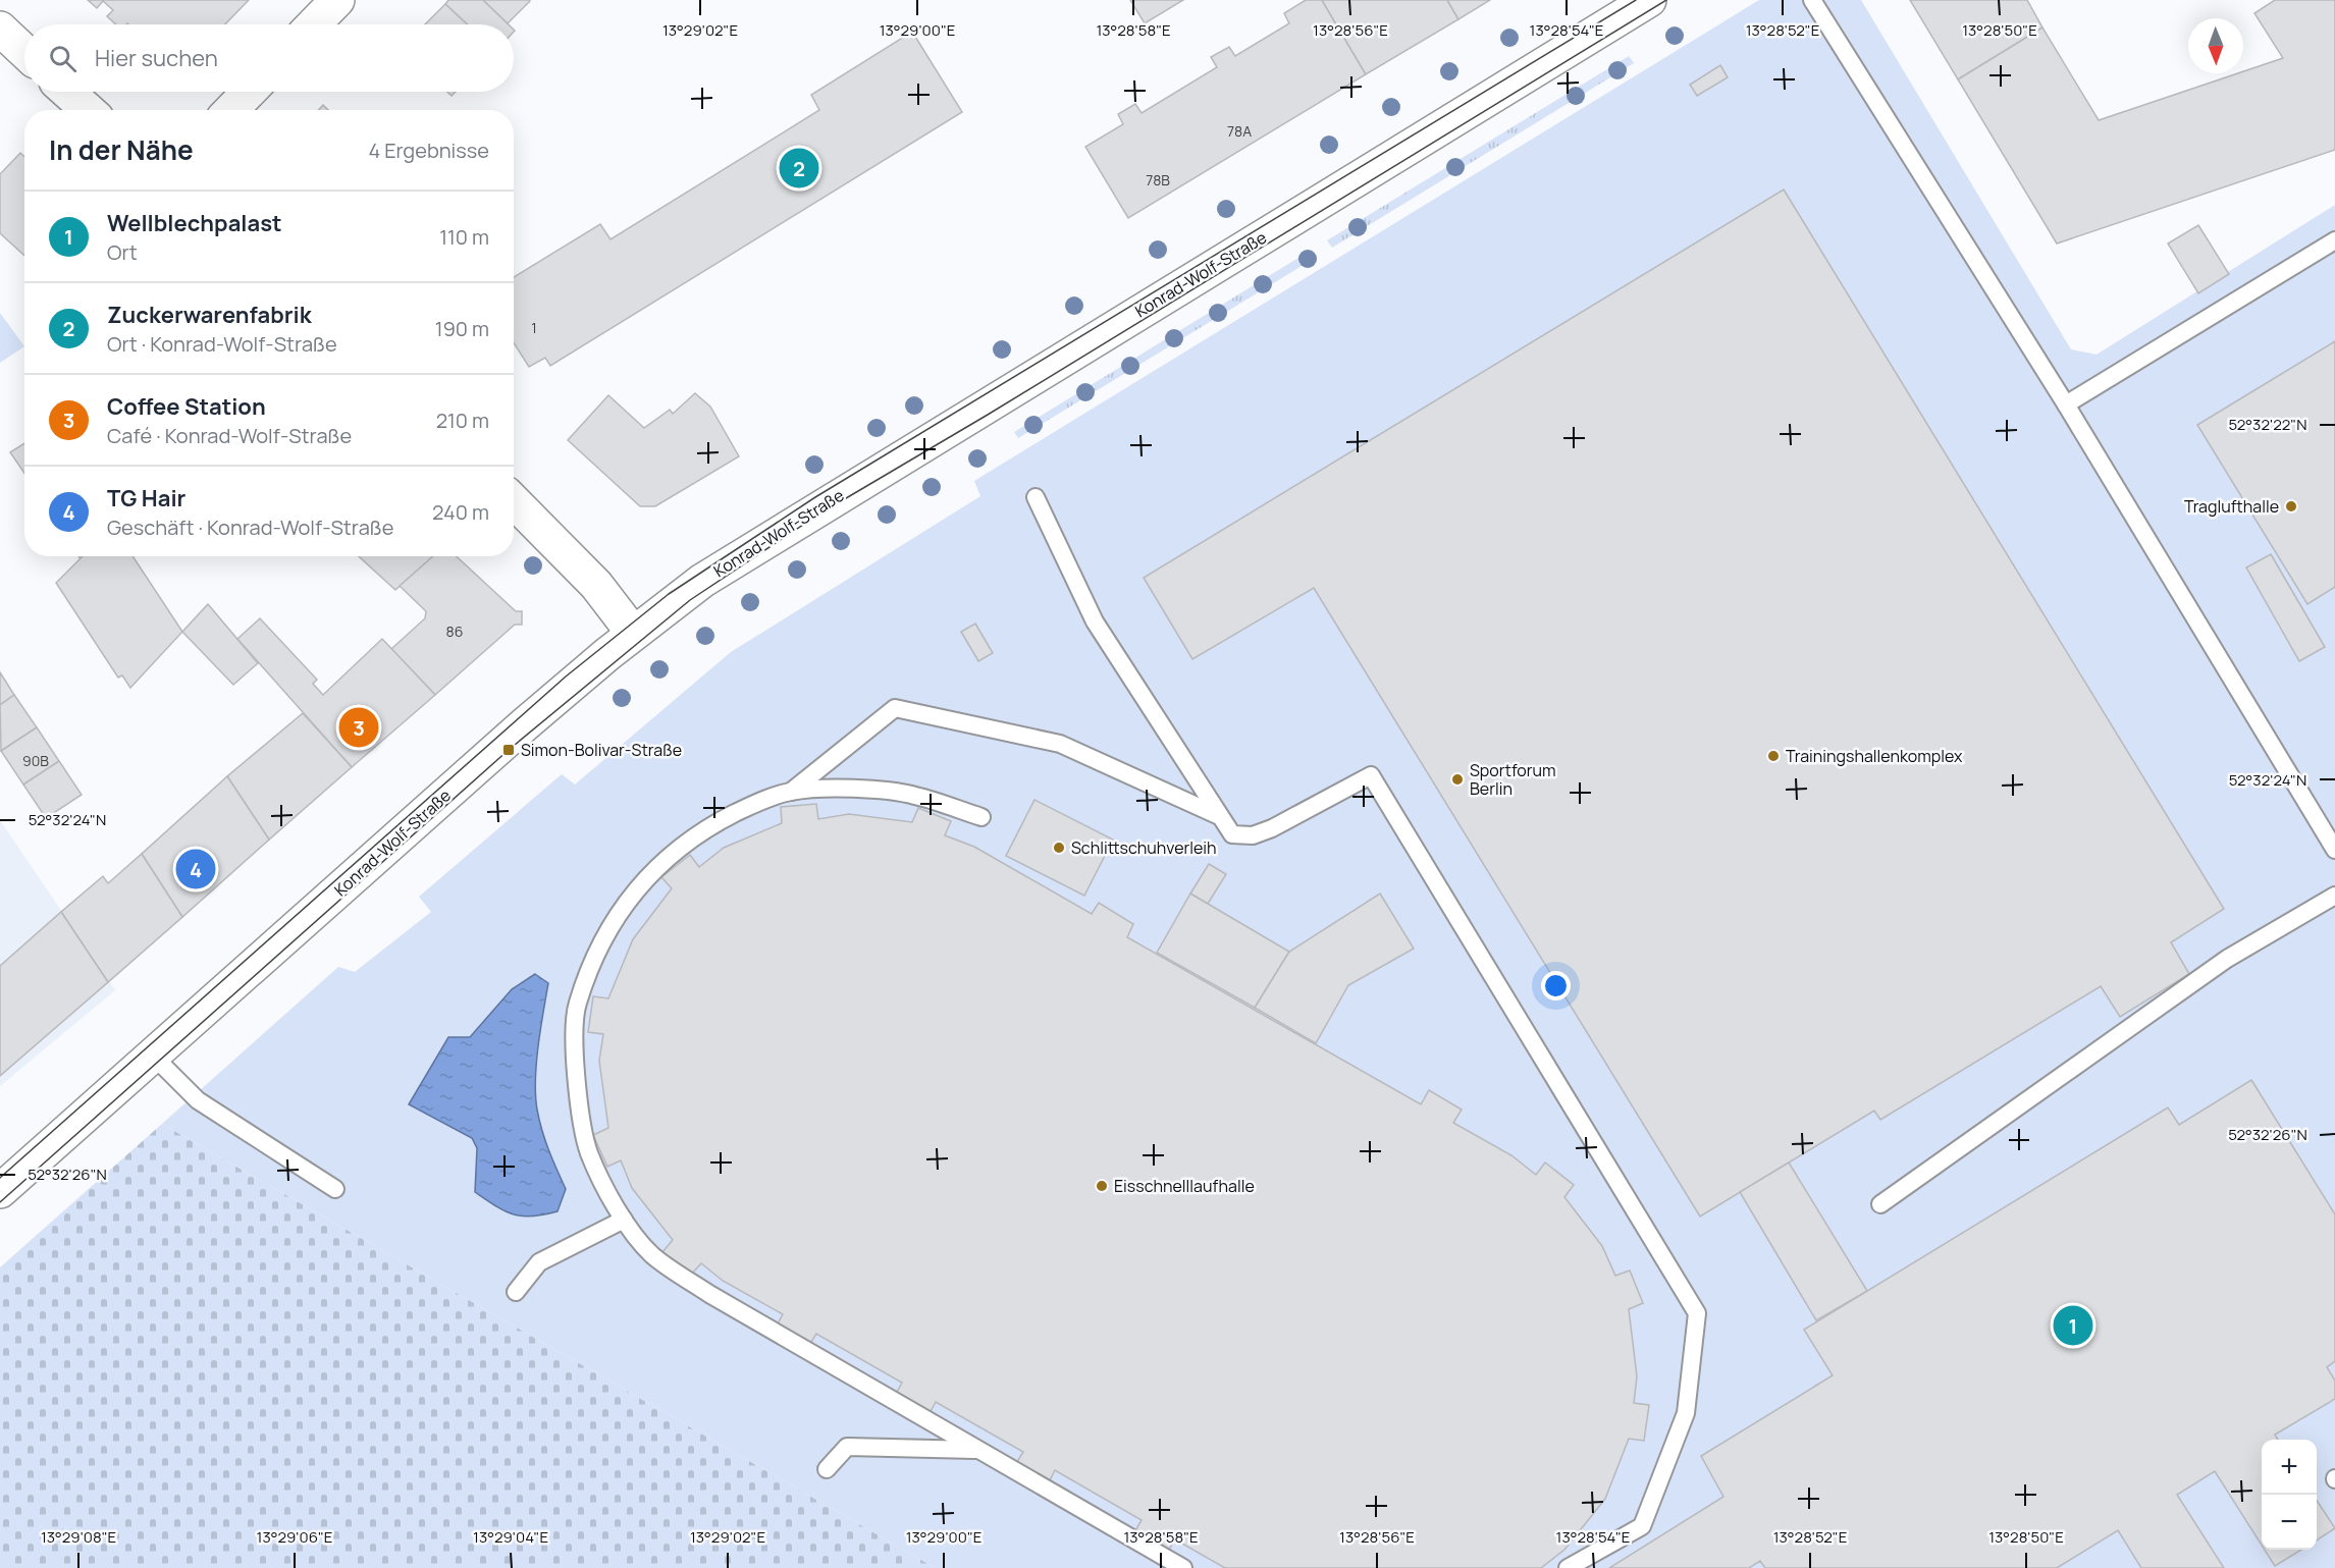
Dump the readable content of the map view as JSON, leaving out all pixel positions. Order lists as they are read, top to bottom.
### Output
{
  "streets": {
    "main road": ["Konrad-Wolf-Straße"]
  },
  "places": {
    "other": [
      "Traglufthalle",
      "Trainingshallenkomplex",
      "Sportforum Berlin",
      "Schlittschuhverleih",
      "Eisschnelllaufhalle"
    ],
    "transit": ["Simon-Bolivar-Straße"]
  },
  "house_numbers": [
    "78A",
    "78B",
    "1",
    "86",
    "90B"
  ],
  "north": "bottom",
  "page": {
    "search": "Hier suchen",
    "heading": ["In der Nähe", "4 Ergebnisse"],
    "pins": [
      "2",
      "3",
      "4",
      "1"
    ],
    "list": [
      {
        "mark": "1",
        "name": "Wellblechpalast",
        "note": "Ort",
        "value": "110 m"
      },
      {
        "mark": "2",
        "name": "Zuckerwarenfabrik",
        "note": "Ort · Konrad-Wolf-Straße",
        "value": "190 m"
      },
      {
        "mark": "3",
        "name": "Coffee Station",
        "note": "Café · Konrad-Wolf-Straße",
        "value": "210 m"
      },
      {
        "mark": "4",
        "name": "TG Hair",
        "note": "Geschäft · Konrad-Wolf-Straße",
        "value": "240 m"
      }
    ],
    "map_buttons": ["+", "−"]
  },
  "coordinates": [
    "13°29'02\"E",
    "13°29'00\"E",
    "13°28'58\"E",
    "13°28'56\"E",
    "13°28'54\"E",
    "13°28'52\"E",
    "13°28'50\"E",
    "52°32'22\"N",
    "52°32'24\"N",
    "52°32'26\"N",
    "13°29'08\"E",
    "13°29'06\"E",
    "13°29'04\"E"
  ]
}
